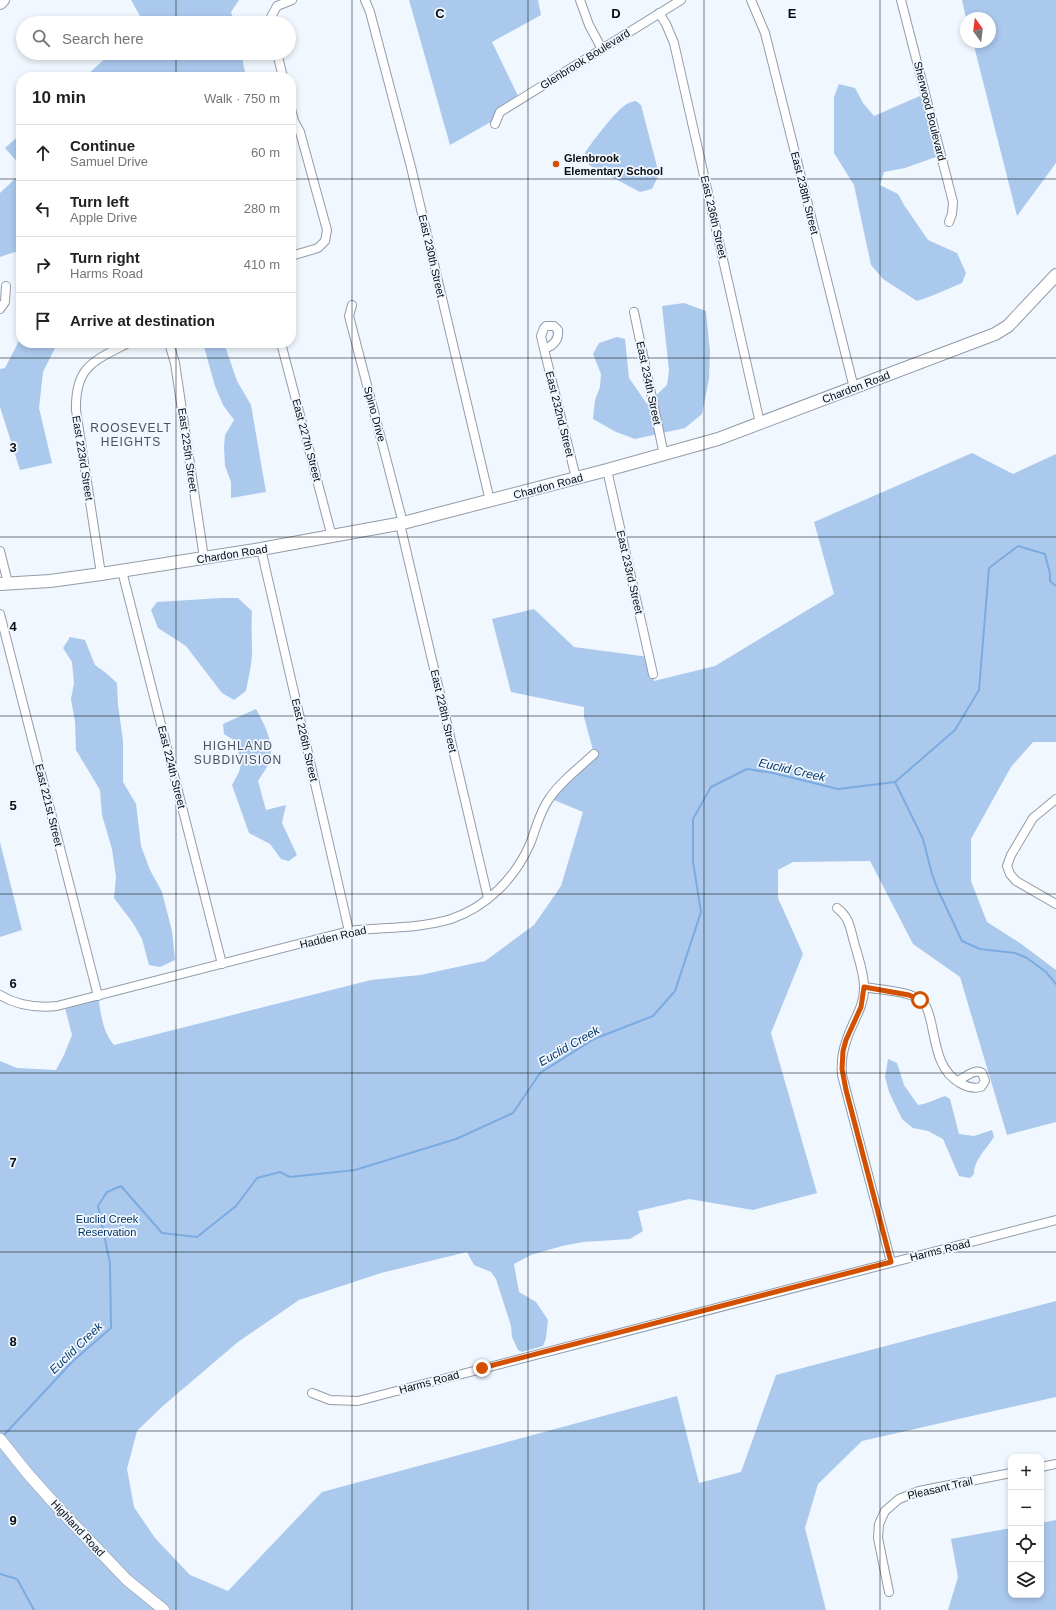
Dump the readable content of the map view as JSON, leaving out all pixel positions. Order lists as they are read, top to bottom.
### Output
{
  "streets": {
    "main road": ["Chardon Road"],
    "street": [
      "Glenbrook Boulevard",
      "Sherwood Boulevard",
      "East 238th Street",
      "East 236th Street",
      "East 230th Street",
      "East 234th Street",
      "Spino Drive",
      "East 232nd Street",
      "East 227th Street",
      "East 225th Street",
      "East 223rd Street",
      "East 233rd Street",
      "East 228th Street",
      "East 226th Street",
      "East 224th Street",
      "East 221st Street",
      "Hadden Road",
      "Harms Road",
      "Pleasant Trail",
      "Highland Road"
    ]
  },
  "crossings": [
    ["Glenbrook Boulevard", "East 236th Street"],
    ["East 238th Street", "Chardon Road"],
    ["East 236th Street", "Chardon Road"],
    ["East 230th Street", "Chardon Road"],
    ["East 234th Street", "Chardon Road"],
    ["Chardon Road", "Spino Drive"],
    ["Chardon Road", "East 232nd Street"],
    ["Chardon Road", "East 227th Street"],
    ["Chardon Road", "East 225th Street"],
    ["Chardon Road", "East 223rd Street"],
    ["Chardon Road", "East 233rd Street"],
    ["Chardon Road", "East 228th Street"],
    ["Chardon Road", "East 226th Street"],
    ["Chardon Road", "East 224th Street"],
    ["Spino Drive", "East 228th Street"],
    ["East 228th Street", "Hadden Road"],
    ["East 226th Street", "Hadden Road"],
    ["East 224th Street", "Hadden Road"],
    ["East 221st Street", "Hadden Road"]
  ],
  "districts": ["ROOSEVELT HEIGHTS", "HIGHLAND SUBDIVISION"],
  "water": ["Euclid Creek"],
  "parks": ["Euclid Creek Reservation"],
  "places": ["Glenbrook Elementary School"],
  "north": "top",
  "page": {
    "search": "Search here",
    "heading": ["10 min", "Walk · 750 m"],
    "list": [
      ["Continue", "Samuel Drive", "60 m"],
      ["Turn left", "Apple Drive", "280 m"],
      ["Turn right", "Harms Road", "410 m"],
      "Arrive at destination"
    ],
    "map_buttons": ["+", "−"]
  },
  "grid": {
    "columns": ["C", "D", "E"],
    "rows": [
      "3",
      "4",
      "5",
      "6",
      "7",
      "8",
      "9"
    ]
  }
}
